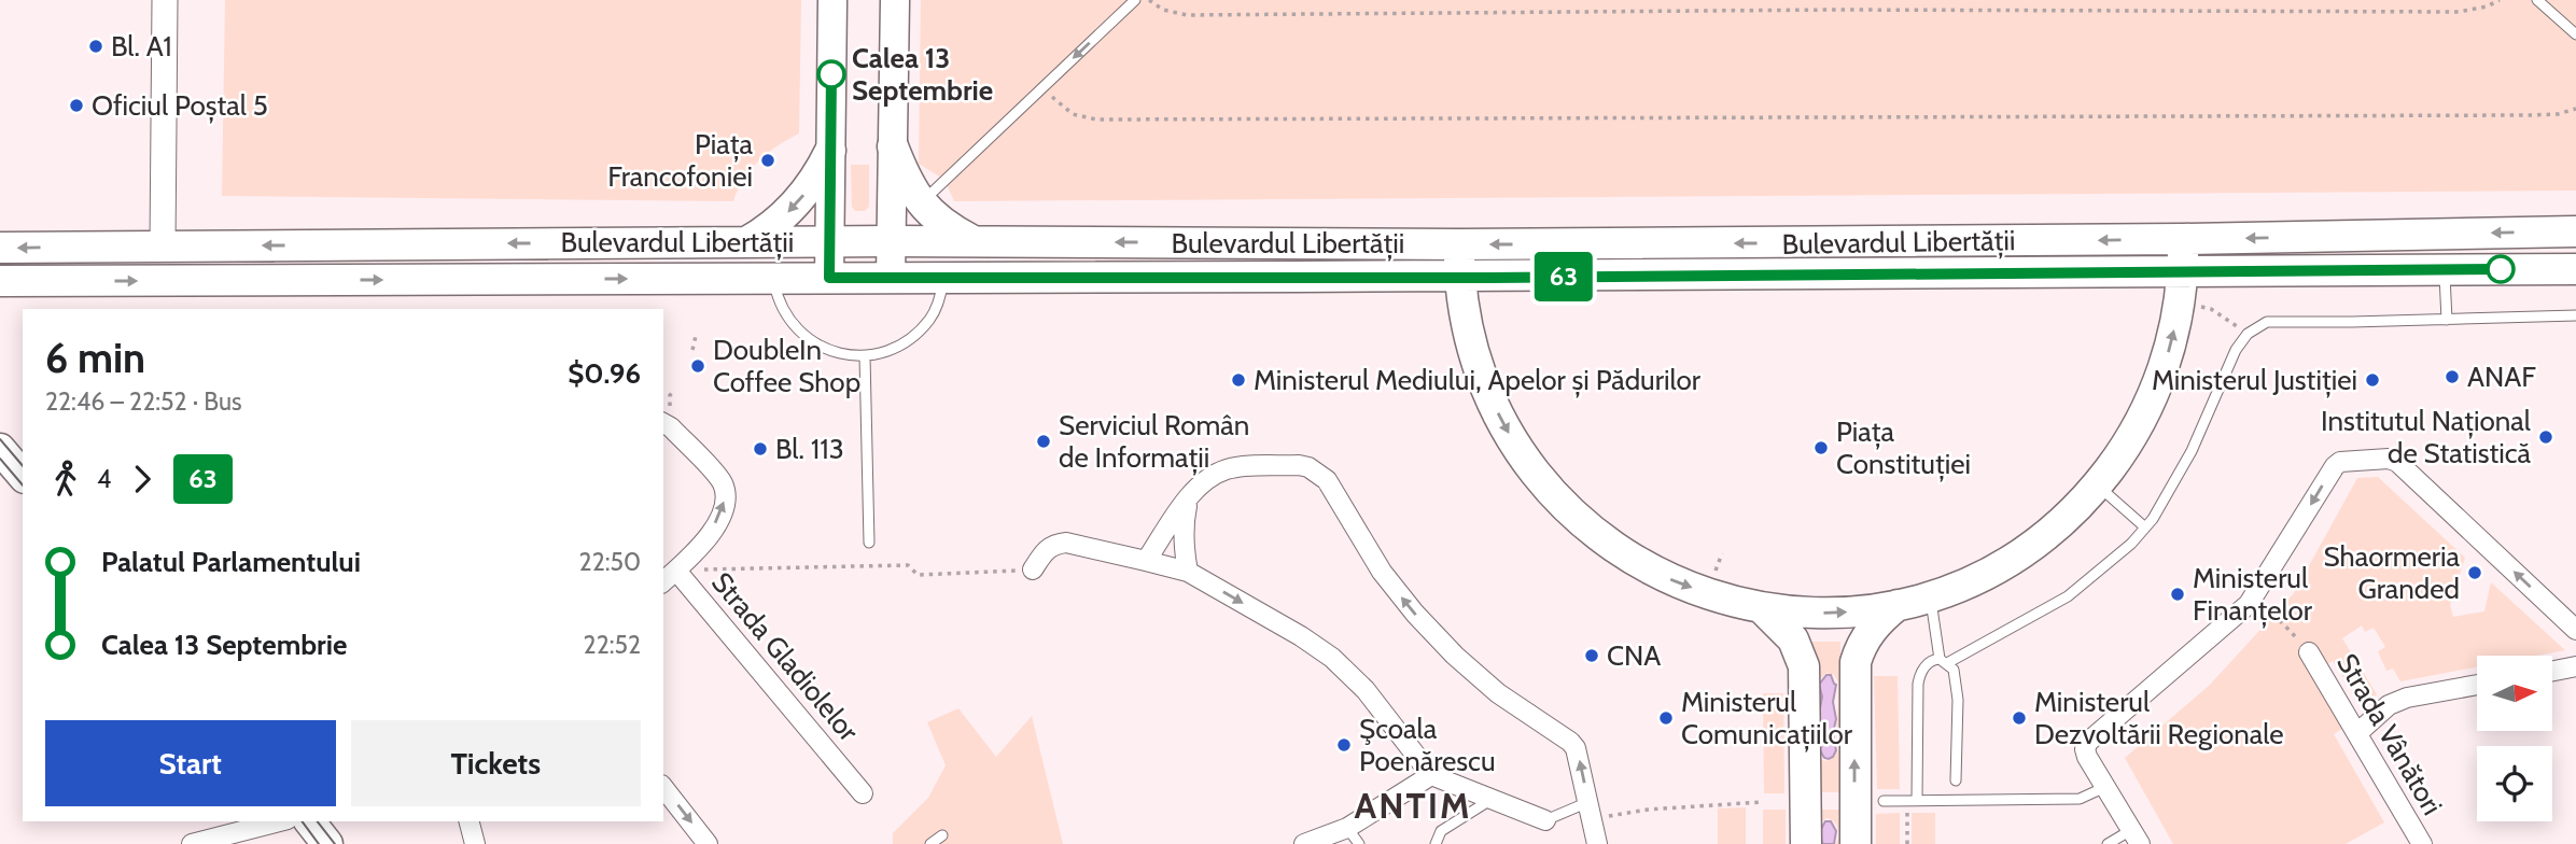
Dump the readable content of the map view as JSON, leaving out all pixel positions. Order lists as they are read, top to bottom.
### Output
{
  "streets": {
    "main road": ["Bulevardul Libertății"],
    "street": ["Strada Gladiolelor", "Strada Vânători"]
  },
  "districts": ["ANTIM"],
  "places": [
    "Bl. A1",
    "Calea 13 Septembrie",
    "Oficiul Poștal 5",
    "Piața Francofoniei",
    "DoubleIn Coffee Shop",
    "ANAF",
    "Ministerul Mediului, Apelor și Pădurilor",
    "Ministerul Justiției",
    "Institutul Național de Statistică",
    "Serviciul Român de Informații",
    "Piața Constituției",
    "Bl. 113",
    "Shaormeria Granded",
    "Ministerul Finanțelor",
    "CNA",
    "Ministerul Comunicațiilor",
    "Ministerul Dezvoltării Regionale",
    "Şcoala Poenărescu"
  ],
  "lines": ["bus line 63"],
  "north": "right",
  "page": {
    "on_map": "63",
    "heading": ["6 min", "22:46 – 22:52 · Bus", "$0.96"],
    "legs": ["4", "63"],
    "list": [
      {
        "name": "Palatul Parlamentului",
        "value": "22:50"
      },
      {
        "name": "Calea 13 Septembrie",
        "value": "22:52"
      }
    ],
    "buttons": ["Start", "Tickets"]
  }
}
